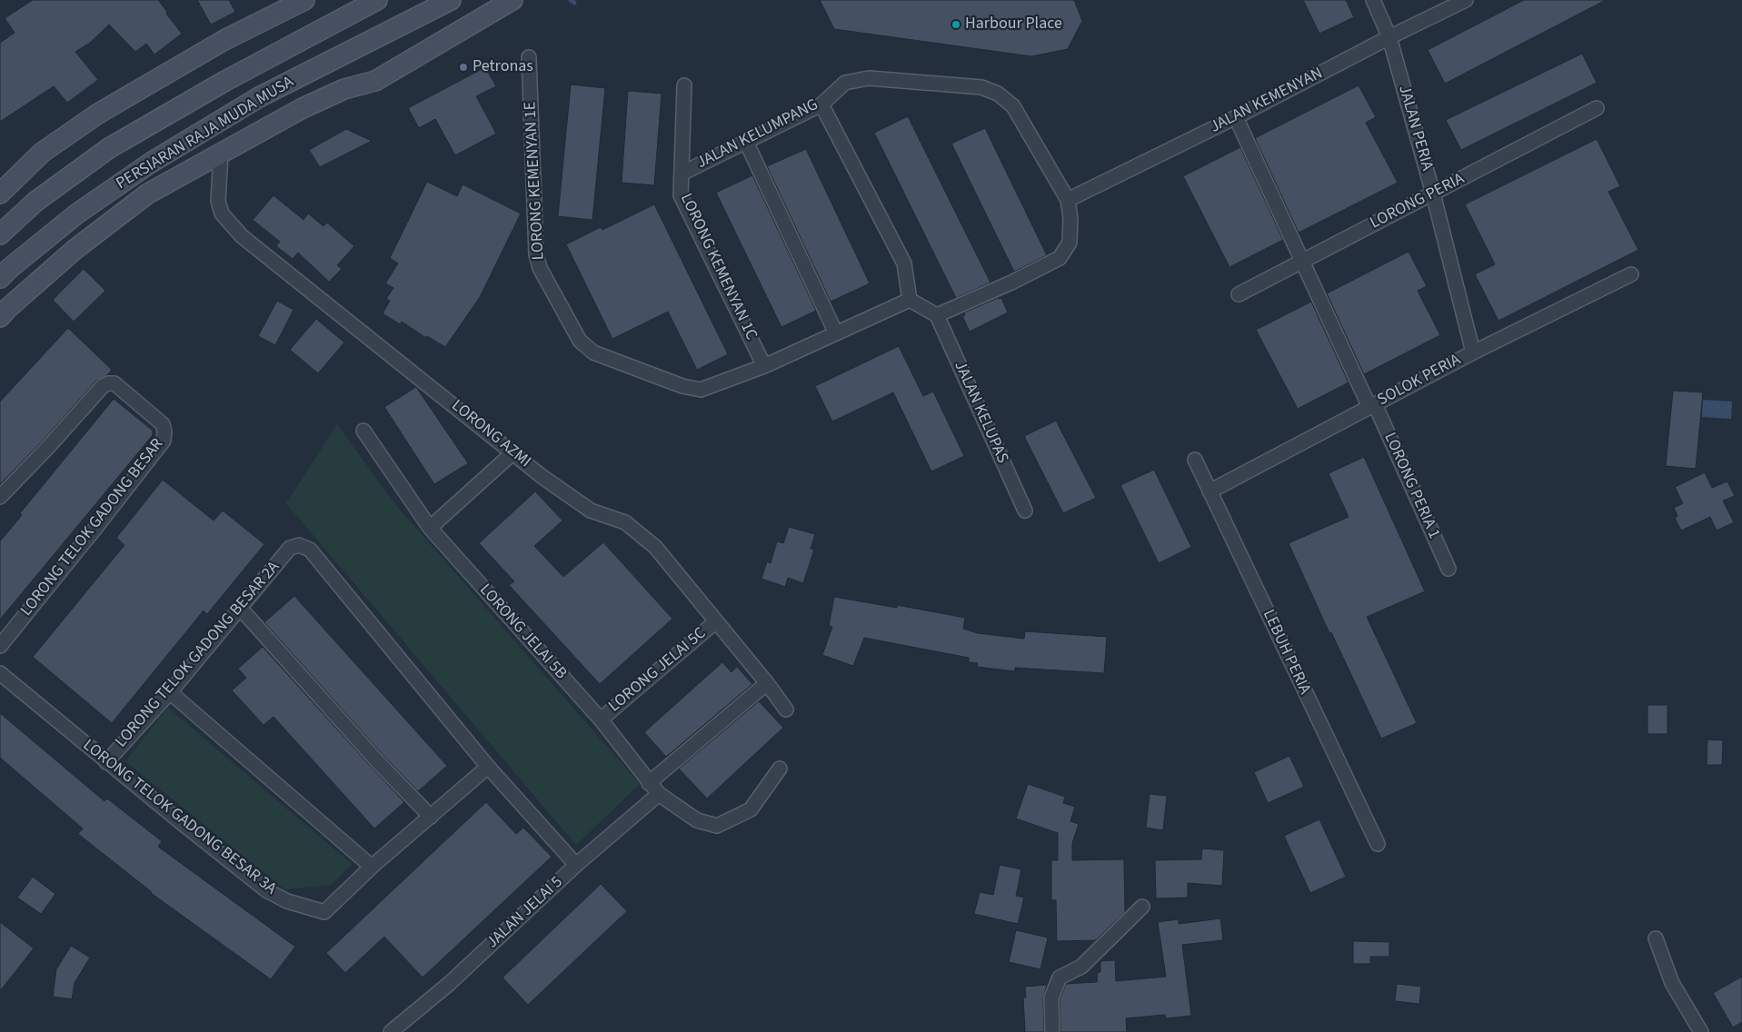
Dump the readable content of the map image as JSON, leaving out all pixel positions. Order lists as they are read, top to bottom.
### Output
{
  "streets": {
    "main road": ["PERSIARAN RAJA MUDA MUSA"],
    "street": [
      "JALAN KEMENYAN",
      "JALAN PERIA",
      "JALAN KELUMPANG",
      "LORONG KEMENYAN 1E",
      "LORONG PERIA",
      "LORONG KEMENYAN 1C",
      "SOLOK PERIA",
      "JALAN KELUPAS",
      "LORONG AZMI",
      "LORONG PERIA 1",
      "LORONG TELOK GADONG BESAR",
      "LORONG JELAI 5B",
      "LEBUH PERIA",
      "LORONG TELOK GADONG BESAR 2A",
      "LORONG JELAI 5C",
      "LORONG TELOK GADONG BESAR 3A",
      "JALAN JELAI 5"
    ]
  },
  "crossings": [
    ["JALAN KEMENYAN", "JALAN PERIA"],
    ["JALAN KEMENYAN", "JALAN KELUMPANG"],
    ["JALAN KEMENYAN", "LORONG PERIA 1"],
    ["JALAN PERIA", "LORONG PERIA"],
    ["JALAN PERIA", "SOLOK PERIA"],
    ["JALAN KELUMPANG", "LORONG KEMENYAN 1C"],
    ["LORONG KEMENYAN 1E", "LORONG KEMENYAN 1C"],
    ["LORONG PERIA", "LORONG PERIA 1"],
    ["SOLOK PERIA", "LORONG PERIA 1"],
    ["SOLOK PERIA", "LEBUH PERIA"],
    ["LORONG AZMI", "LORONG JELAI 5C"],
    ["LORONG AZMI", "JALAN JELAI 5"],
    ["LORONG JELAI 5B", "LORONG JELAI 5C"],
    ["LORONG JELAI 5B", "JALAN JELAI 5"],
    ["LORONG TELOK GADONG BESAR 2A", "LORONG TELOK GADONG BESAR 3A"]
  ],
  "places": ["Harbour Place", "Petronas"]
}
